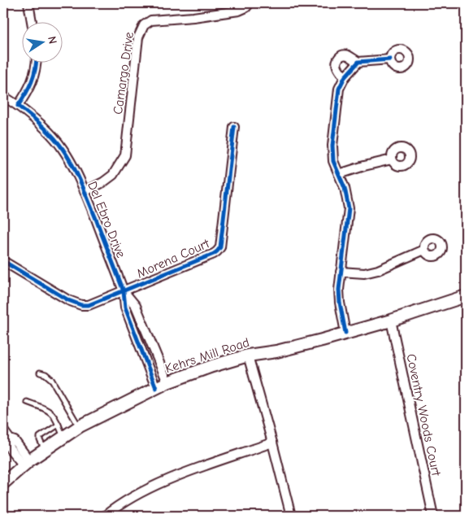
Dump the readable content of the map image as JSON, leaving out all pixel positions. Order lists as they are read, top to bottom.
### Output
{
  "streets": {
    "main road": ["Kehrs Mill Road"],
    "street": [
      "Camargo Drive",
      "Del Ebro Drive",
      "Morena Court",
      "Coventry Woods Court"
    ]
  },
  "crossings": [
    ["Camargo Drive", "Del Ebro Drive"],
    ["Del Ebro Drive", "Morena Court"],
    ["Del Ebro Drive", "Kehrs Mill Road"],
    ["Kehrs Mill Road", "Coventry Woods Court"]
  ],
  "north": "right"
}
